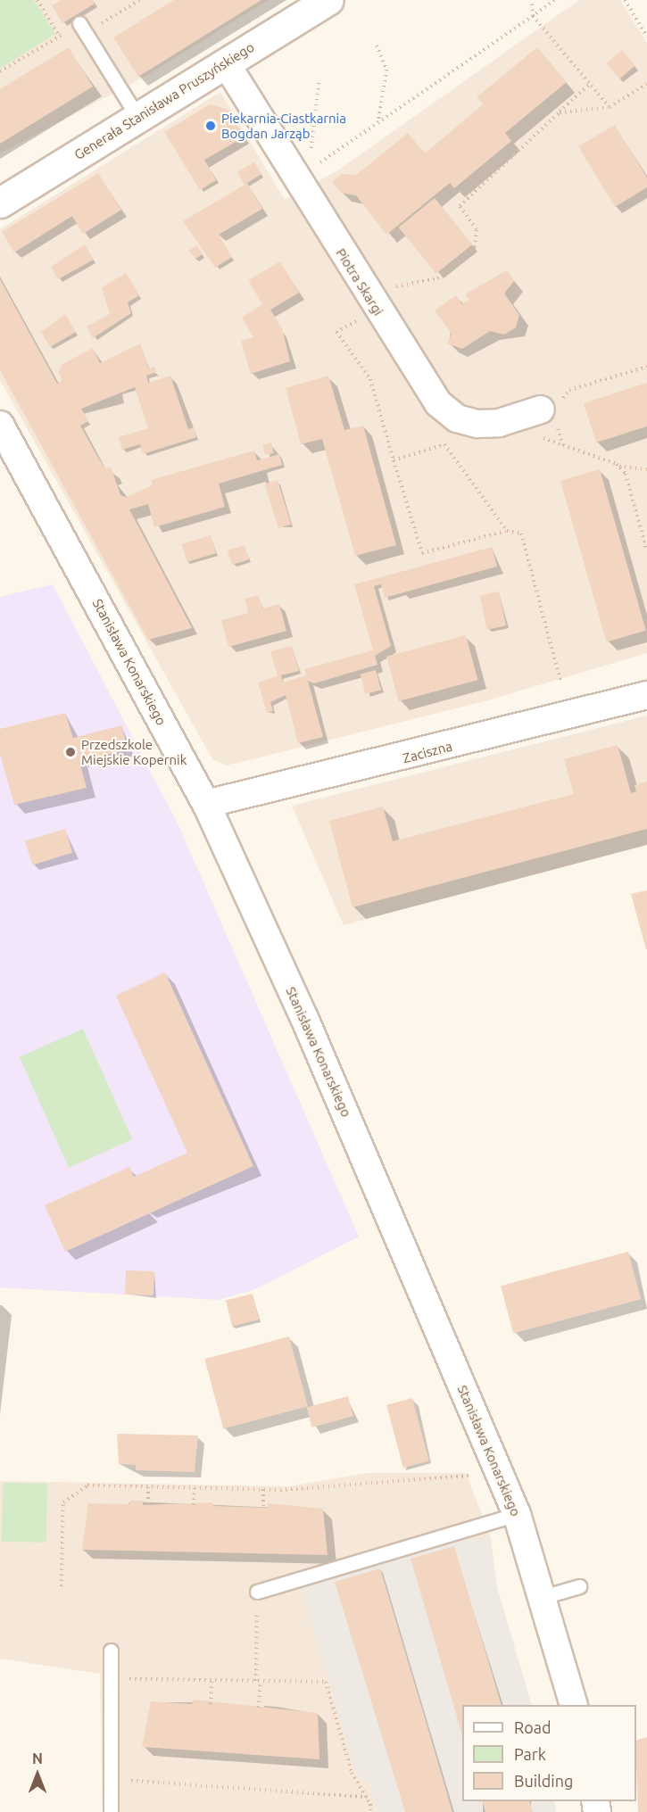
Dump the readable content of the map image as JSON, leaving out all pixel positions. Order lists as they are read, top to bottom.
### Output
{
  "streets": {
    "street": [
      "Generała Stanisława Pruszyńskiego",
      "Piotra Skargi",
      "Stanisława Konarskiego",
      "Zaciszna"
    ]
  },
  "crossings": [
    ["Generała Stanisława Pruszyńskiego", "Piotra Skargi"],
    ["Stanisława Konarskiego", "Zaciszna"]
  ],
  "places": ["Piekarnia-Ciastkarnia Bogdan Jarząb", "Przedszkole Miejskie Kopernik"],
  "legend": ["Road", "Park", "Building"],
  "north": "top"
}
